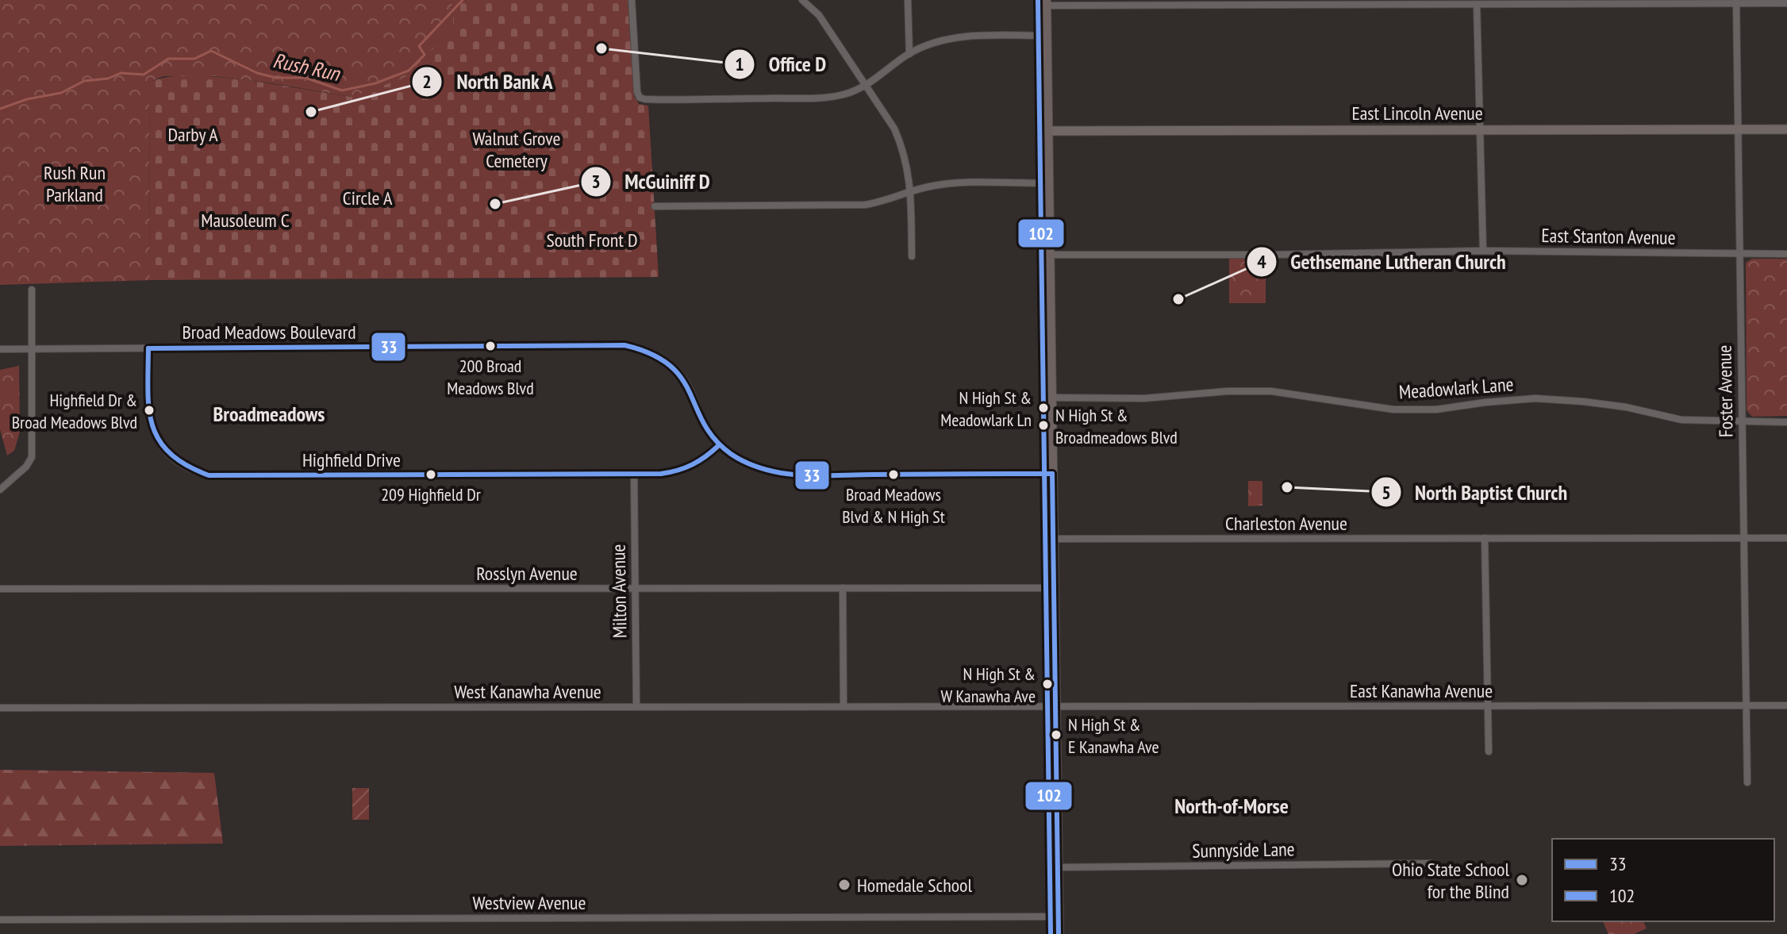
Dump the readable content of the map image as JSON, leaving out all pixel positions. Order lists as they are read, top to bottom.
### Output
{
  "streets": {
    "main road": ["East Lincoln Avenue"],
    "street": [
      "East Stanton Avenue",
      "Broad Meadows Boulevard",
      "Meadowlark Lane",
      "Foster Avenue",
      "Highfield Drive",
      "Charleston Avenue",
      "Rosslyn Avenue",
      "Milton Avenue",
      "East Kanawha Avenue",
      "West Kanawha Avenue",
      "Sunnyside Lane",
      "Westview Avenue"
    ]
  },
  "crossings": [
    ["East Lincoln Avenue", "Foster Avenue"],
    ["East Stanton Avenue", "Foster Avenue"],
    ["Broad Meadows Boulevard", "Highfield Drive"],
    ["Meadowlark Lane", "Foster Avenue"],
    ["Foster Avenue", "Charleston Avenue"],
    ["Foster Avenue", "East Kanawha Avenue"],
    ["Highfield Drive", "Milton Avenue"],
    ["Rosslyn Avenue", "Milton Avenue"],
    ["Milton Avenue", "West Kanawha Avenue"],
    ["East Kanawha Avenue", "West Kanawha Avenue"]
  ],
  "districts": ["Broadmeadows", "North-of-Morse"],
  "water": ["Rush Run"],
  "parks": [
    "Darby A",
    "Walnut Grove Cemetery",
    "Rush Run Parkland",
    "Circle A",
    "Mausoleum C",
    "South Front D"
  ],
  "places": [
    "Office D",
    "North Bank A",
    "McGuiniff D",
    "Gethsemane Lutheran Church",
    "200 Broad Meadows Blvd",
    "N High St & Meadowlark Ln",
    "Highfield Dr & Broad Meadows Blvd",
    "N High St & Broadmeadows Blvd",
    "209 Highfield Dr",
    "Broad Meadows Blvd & N High St",
    "North Baptist Church",
    "N High St & W Kanawha Ave",
    "N High St & E Kanawha Ave",
    "Ohio State School for the Blind",
    "Homedale School"
  ],
  "lines": ["transit line 102", "transit line 33"],
  "legend": ["33", "102"]
}
